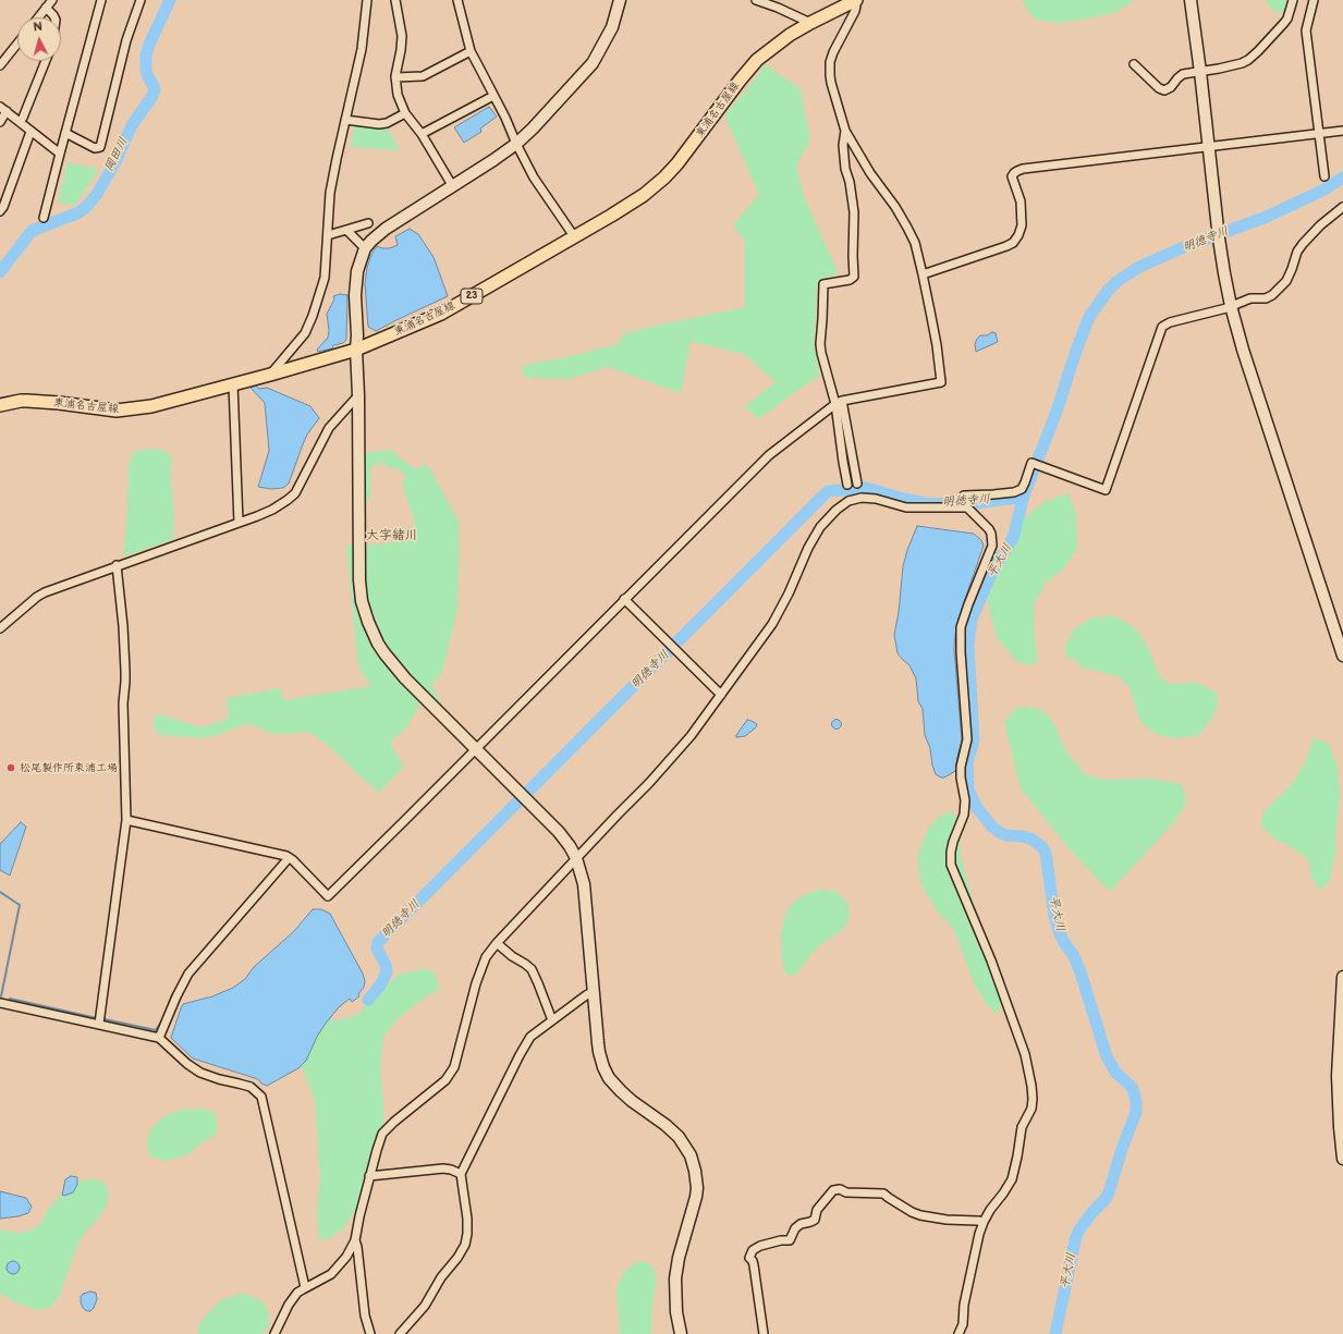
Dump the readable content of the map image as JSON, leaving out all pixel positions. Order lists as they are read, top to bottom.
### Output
{
  "streets": {
    "main road": ["東浦名古屋線", "23"]
  },
  "districts": ["大字緒川"],
  "water": ["岡田川", "明徳寺川", "平大川"],
  "places": ["松尾製作所東浦工場"],
  "north": "top"
}
